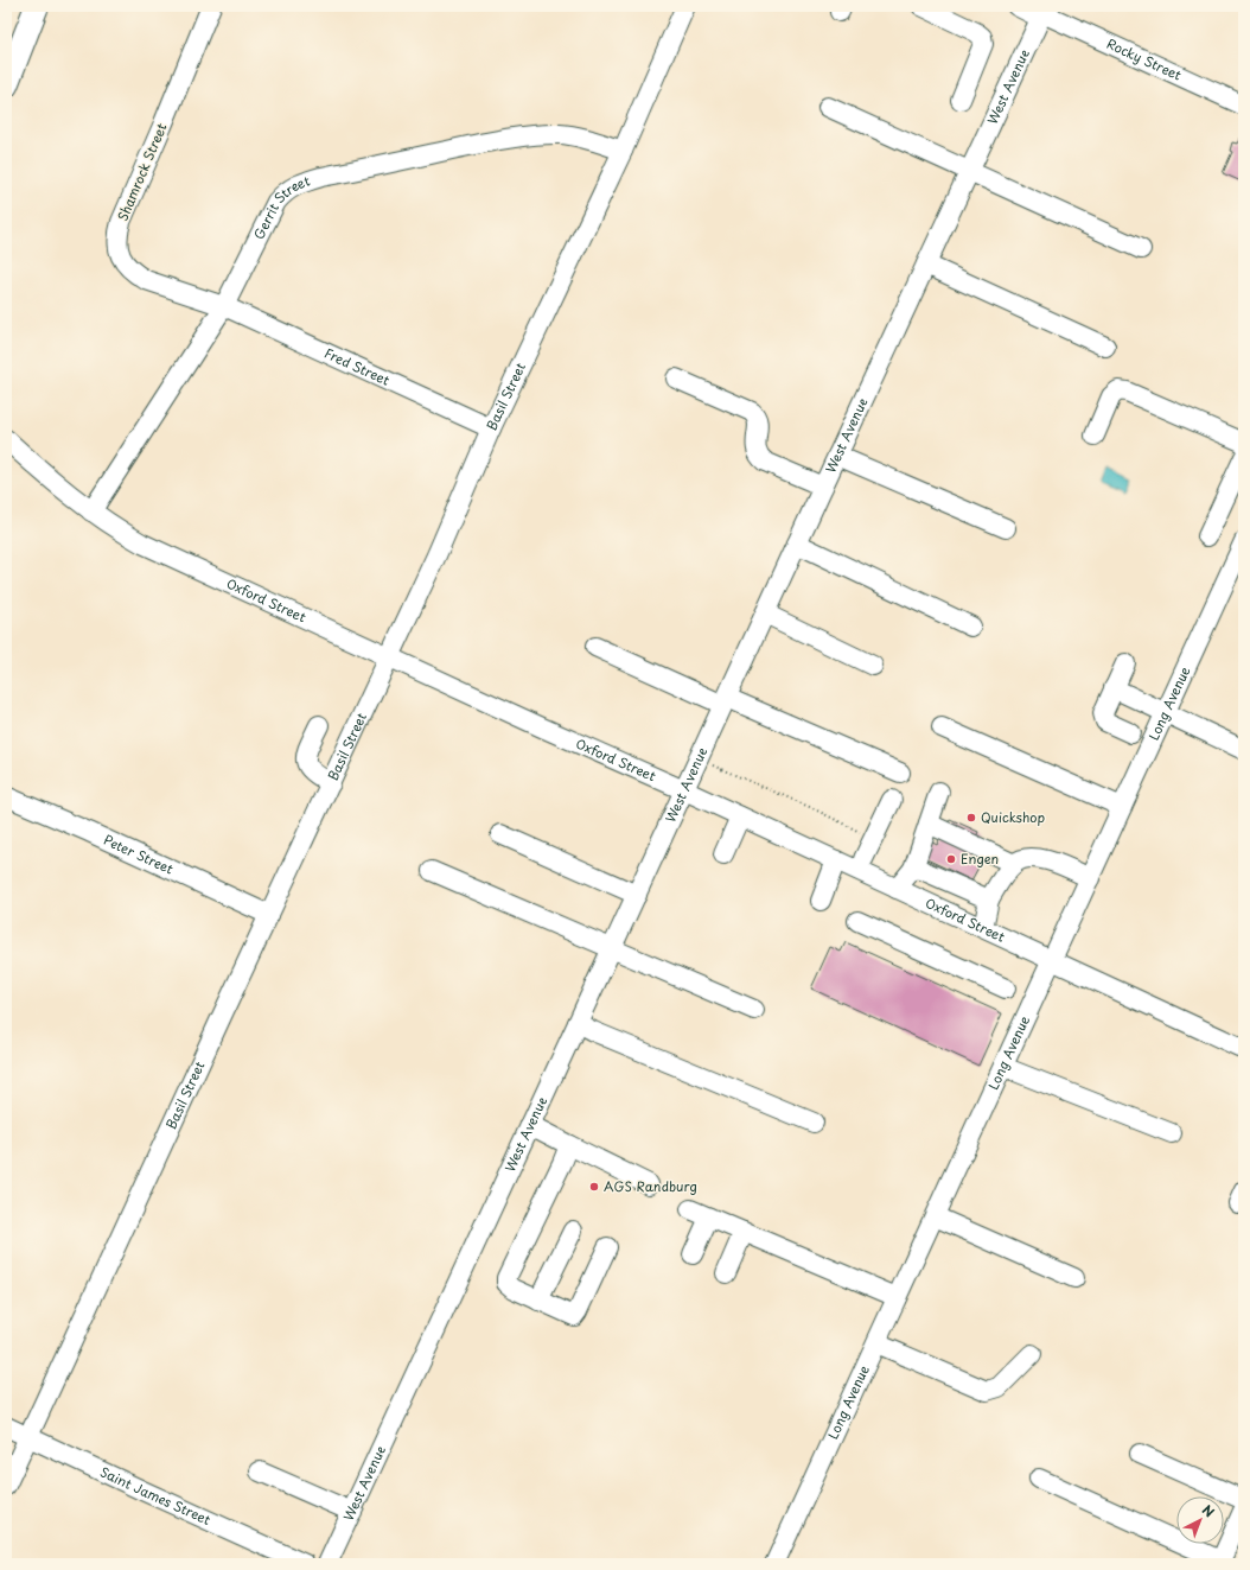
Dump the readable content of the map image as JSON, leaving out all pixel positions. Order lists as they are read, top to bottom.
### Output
{
  "streets": {
    "street": [
      "Rocky Street",
      "West Avenue",
      "Shamrock Street",
      "Gerrit Street",
      "Fred Street",
      "Basil Street",
      "Oxford Street",
      "Long Avenue",
      "Peter Street",
      "Saint James Street"
    ]
  },
  "crossings": [
    ["Rocky Street", "West Avenue"],
    ["West Avenue", "Oxford Street"],
    ["Shamrock Street", "Gerrit Street"],
    ["Shamrock Street", "Fred Street"],
    ["Gerrit Street", "Fred Street"],
    ["Gerrit Street", "Basil Street"],
    ["Gerrit Street", "Oxford Street"],
    ["Fred Street", "Basil Street"],
    ["Basil Street", "Oxford Street"],
    ["Basil Street", "Peter Street"],
    ["Basil Street", "Saint James Street"],
    ["Oxford Street", "Long Avenue"]
  ],
  "places": ["Quickshop", "Engen", "AGS Randburg"],
  "north": "top right"
}
